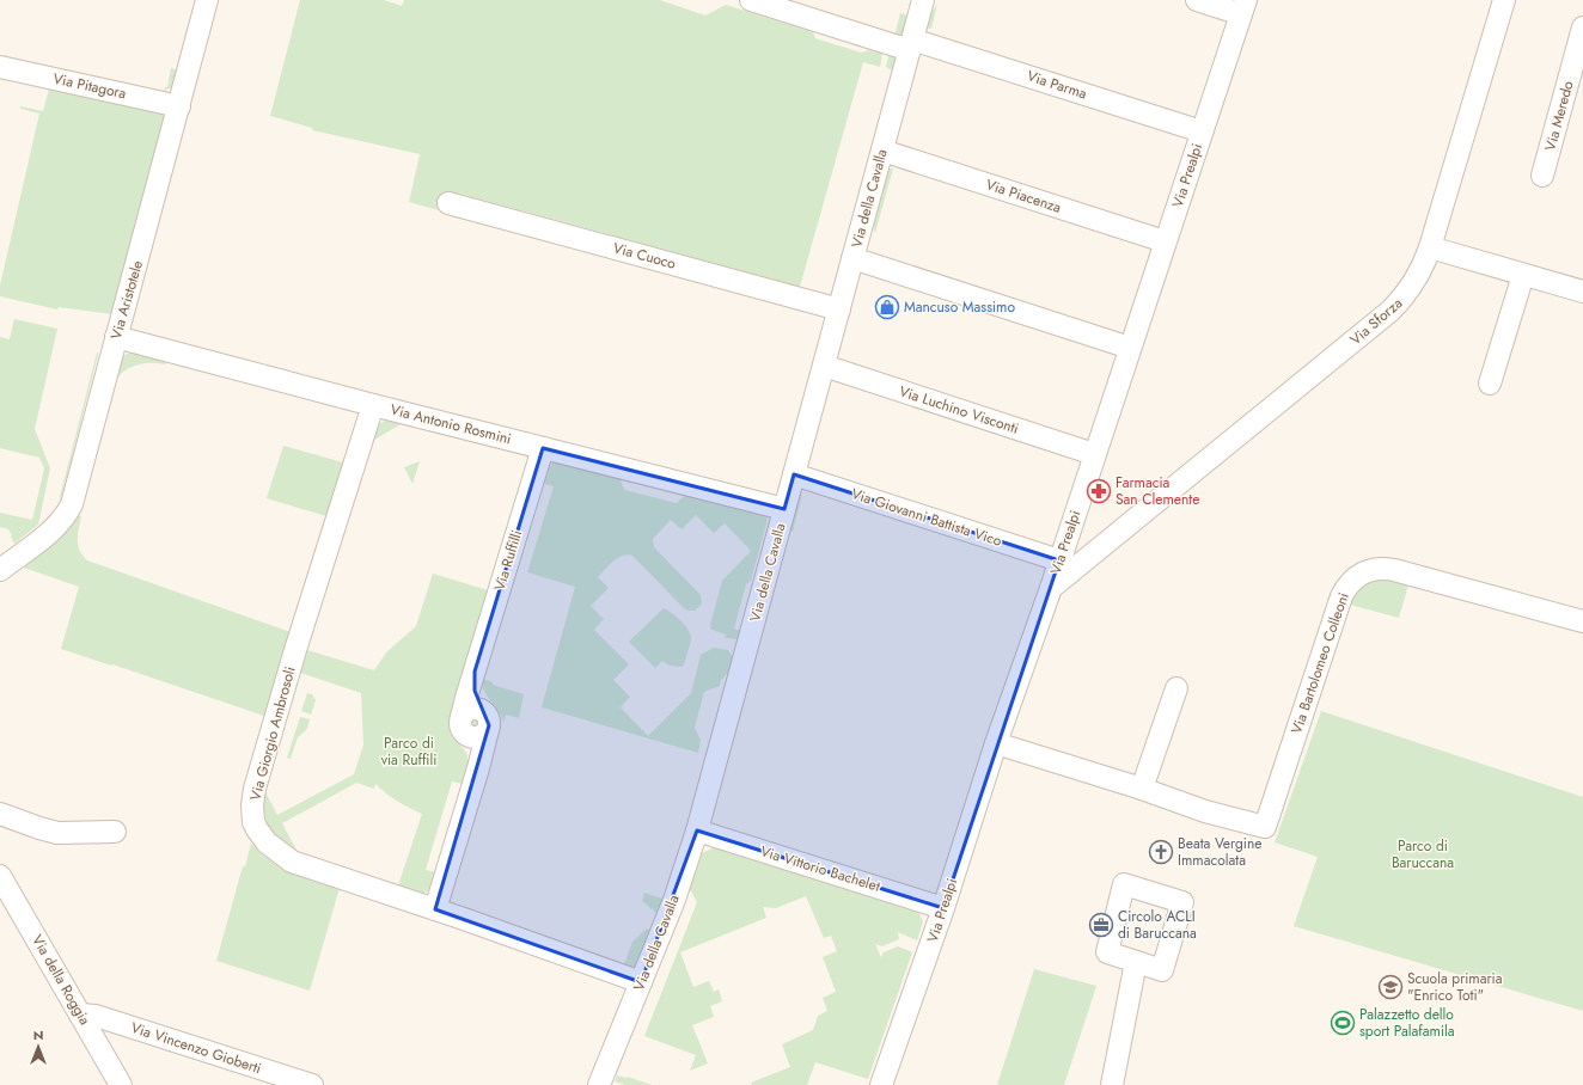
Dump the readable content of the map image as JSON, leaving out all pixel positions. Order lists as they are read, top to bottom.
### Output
{
  "streets": {
    "street": [
      "Via Parma",
      "Via Pitagora",
      "Via Meredo",
      "Via Prealpi",
      "Via Piacenza",
      "Via della Cavalla",
      "Via Cuoco",
      "Via Aristotele",
      "Via Sforza",
      "Via Luchino Visconti",
      "Via Antonio Rosmini",
      "Via Giovanni Battista Vico",
      "Via Ruffilli",
      "Via Bartolomeo Colleoni",
      "Via Giorgio Ambrosoli",
      "Via Vittorio Bachelet",
      "Via della Roggia",
      "Via Vincenzo Gioberti"
    ]
  },
  "crossings": [
    ["Via Parma", "Via Prealpi"],
    ["Via Parma", "Via della Cavalla"],
    ["Via Pitagora", "Via Aristotele"],
    ["Via Prealpi", "Via Piacenza"],
    ["Via Prealpi", "Via Sforza"],
    ["Via Prealpi", "Via Luchino Visconti"],
    ["Via Prealpi", "Via Giovanni Battista Vico"],
    ["Via Prealpi", "Via Bartolomeo Colleoni"],
    ["Via Prealpi", "Via Vittorio Bachelet"],
    ["Via Piacenza", "Via della Cavalla"],
    ["Via della Cavalla", "Via Cuoco"],
    ["Via della Cavalla", "Via Luchino Visconti"],
    ["Via della Cavalla", "Via Antonio Rosmini"],
    ["Via della Cavalla", "Via Giovanni Battista Vico"],
    ["Via della Cavalla", "Via Giorgio Ambrosoli"],
    ["Via della Cavalla", "Via Vittorio Bachelet"],
    ["Via Aristotele", "Via Antonio Rosmini"],
    ["Via Sforza", "Via Giovanni Battista Vico"],
    ["Via Antonio Rosmini", "Via Ruffilli"],
    ["Via Antonio Rosmini", "Via Giorgio Ambrosoli"],
    ["Via della Roggia", "Via Vincenzo Gioberti"]
  ],
  "parks": ["Parco di via Ruffili", "Parco di Baruccana"],
  "places": {
    "shop": ["Mancuso Massimo"],
    "pharmacy": ["Farmacia San Clemente"],
    "church": ["Beata Vergine Immacolata"],
    "office": ["Circolo ACLI di Baruccana"],
    "school or university": ["Scuola primaria \"Enrico Toti\""],
    "sports": ["Palazzetto dello sport Palafamila"]
  },
  "north": "top"
}
